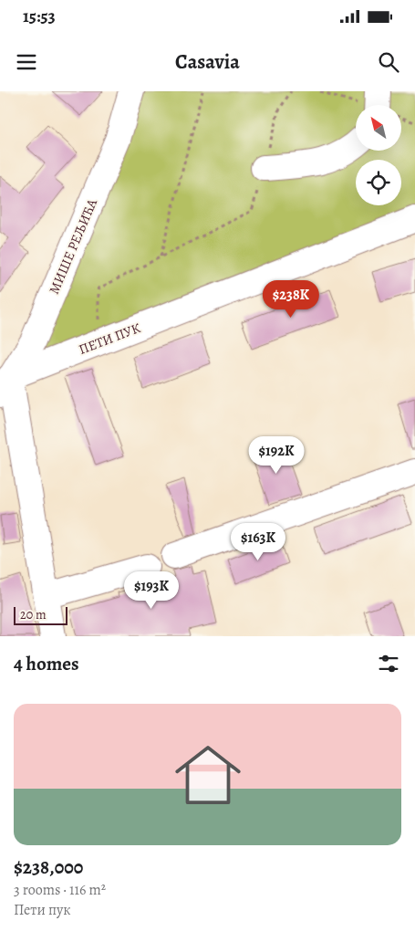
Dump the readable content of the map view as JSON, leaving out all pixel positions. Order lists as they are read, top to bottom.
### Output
{
  "streets": {
    "street": ["МИШЕ РЕЉИЋА", "ПЕТИ ПУК"]
  },
  "crossings": [
    ["МИШЕ РЕЉИЋА", "ПЕТИ ПУК"]
  ],
  "scale_bar": "20 m",
  "north": "top left",
  "page": {
    "status": "15:53",
    "header": "Casavia",
    "price": [
      "$238K",
      "$192K",
      "$163K",
      "$193K"
    ],
    "scale": "20 m",
    "heading": "4 homes",
    "list": [
      {
        "name": "$238,000",
        "note": "3 rooms · 116 m² · Пети пук"
      }
    ]
  }
}
